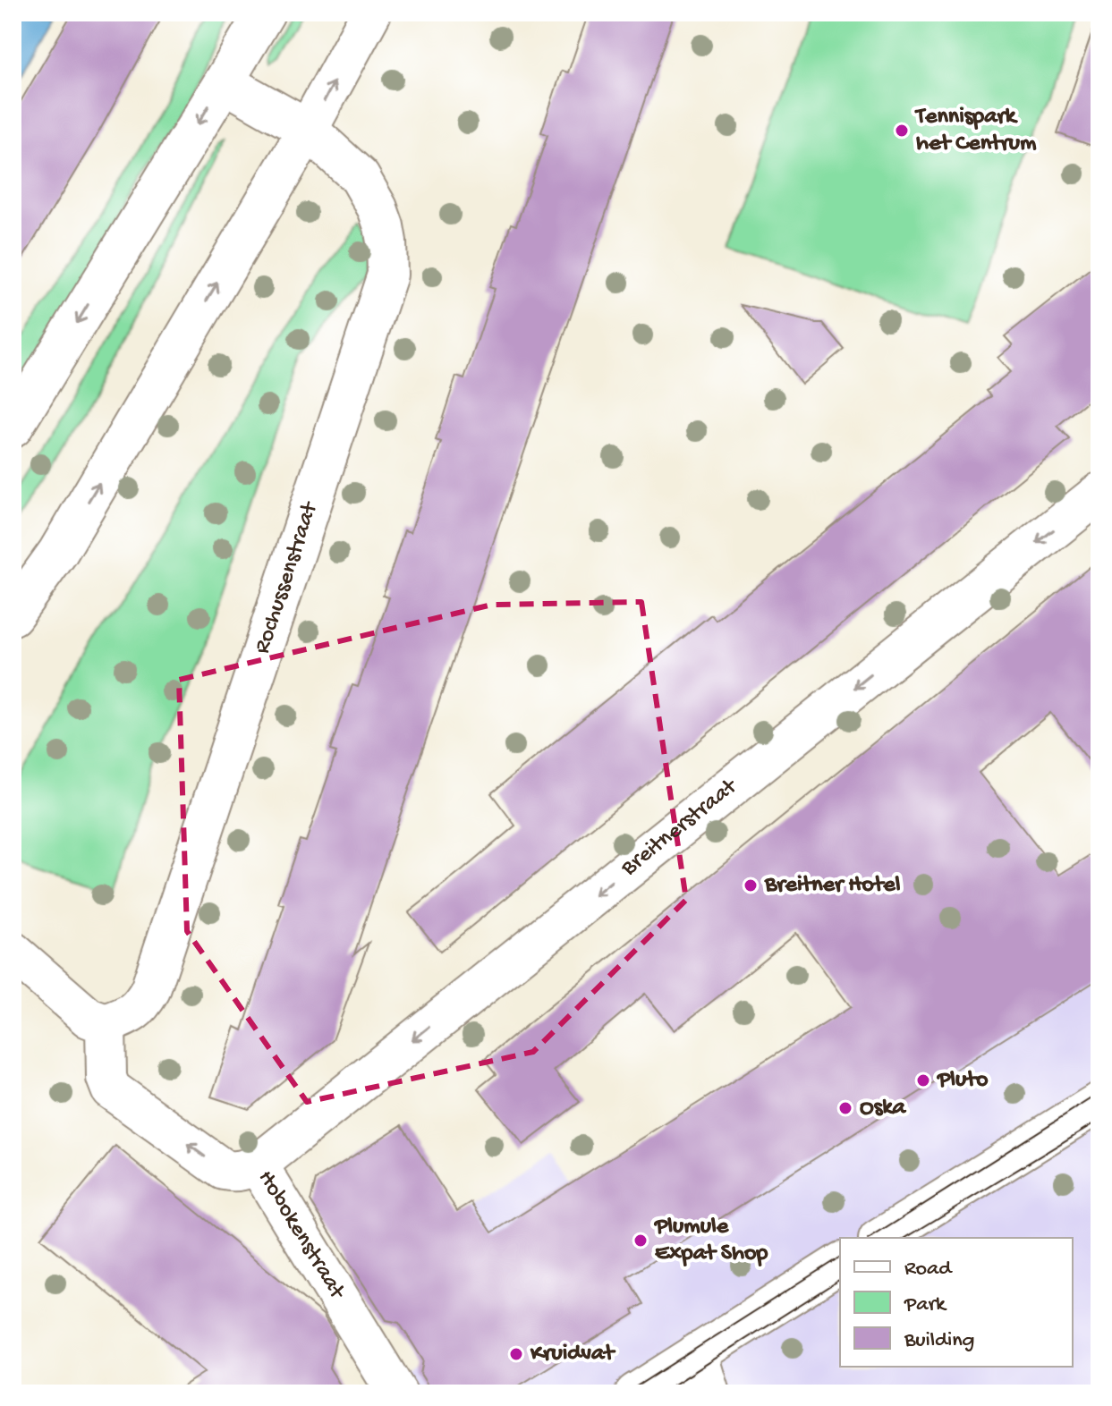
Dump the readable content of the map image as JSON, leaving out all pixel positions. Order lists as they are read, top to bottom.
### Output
{
  "streets": {
    "street": ["Rochussenstraat", "Breitnerstraat", "Hobokenstraat"]
  },
  "crossings": [
    ["Rochussenstraat", "Hobokenstraat"],
    ["Breitnerstraat", "Hobokenstraat"]
  ],
  "one_way": ["Breitnerstraat", "Hobokenstraat"],
  "places": [
    "Tennispark het Centrum",
    "Breitner Hotel",
    "Pluto",
    "Oska",
    "Plumule Expat Shop",
    "Kruidvat"
  ],
  "legend": ["Road", "Park", "Building"]
}
